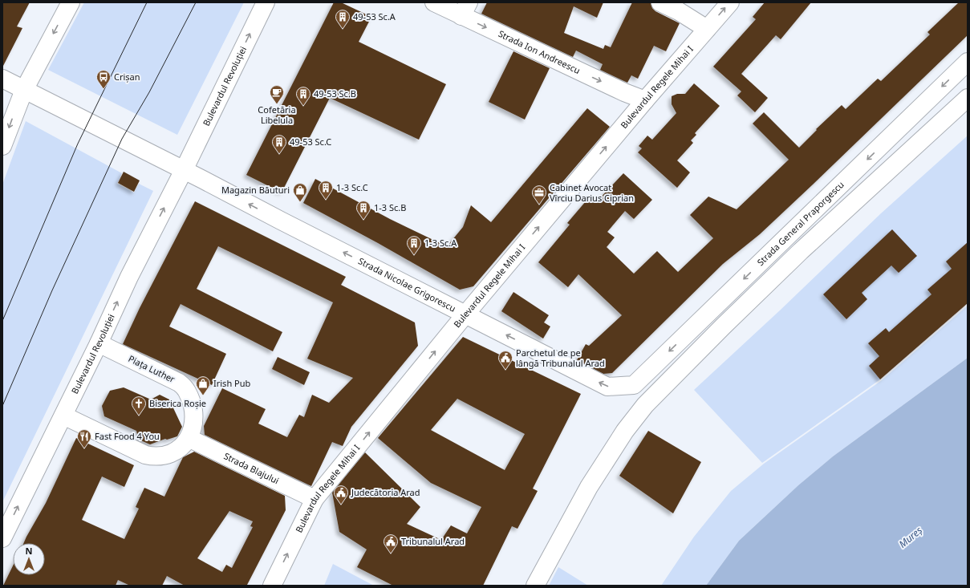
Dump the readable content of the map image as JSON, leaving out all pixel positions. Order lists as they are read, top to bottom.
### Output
{
  "streets": {
    "main road": [
      "Strada Ion Andreescu",
      "Bulevardul Revoluției",
      "Bulevardul Regele Mihai I",
      "Strada General Praporgescu",
      "Strada Nicolae Grigorescu",
      "Piața Luther",
      "Strada Blajului"
    ]
  },
  "crossings": [
    ["Strada Ion Andreescu", "Bulevardul Regele Mihai I"],
    ["Bulevardul Revoluției", "Strada Nicolae Grigorescu"],
    ["Bulevardul Revoluției", "Piața Luther"],
    ["Bulevardul Regele Mihai I", "Strada Nicolae Grigorescu"],
    ["Bulevardul Regele Mihai I", "Strada Blajului"],
    ["Strada General Praporgescu", "Strada Nicolae Grigorescu"],
    ["Piața Luther", "Strada Blajului"]
  ],
  "one_way": [
    "Strada Ion Andreescu",
    "Bulevardul Revoluției",
    "Bulevardul Regele Mihai I",
    "Strada Nicolae Grigorescu"
  ],
  "water": ["Mureș"],
  "places": {
    "building": [
      "49-53 Sc.A",
      "49-53 Sc.B",
      "49-53 Sc.C",
      "1-3 Sc.C",
      "1-3 Sc.B",
      "1-3 Sc.A"
    ],
    "bus stop": ["Crișan"],
    "cafe": ["Cofetăria Libelula"],
    "shop": ["Magazin Băuturi", "Irish Pub"],
    "office": ["Cabinet Avocat Vîrciu Darius Ciprian"],
    "public building": ["Parchetul de pe lângă Tribunalul Arad", "Judecătoria Arad", "Tribunalul Arad"],
    "church": ["Biserica Roșie"],
    "restaurant": ["Fast Food 4 You"]
  },
  "north": "top"
}
